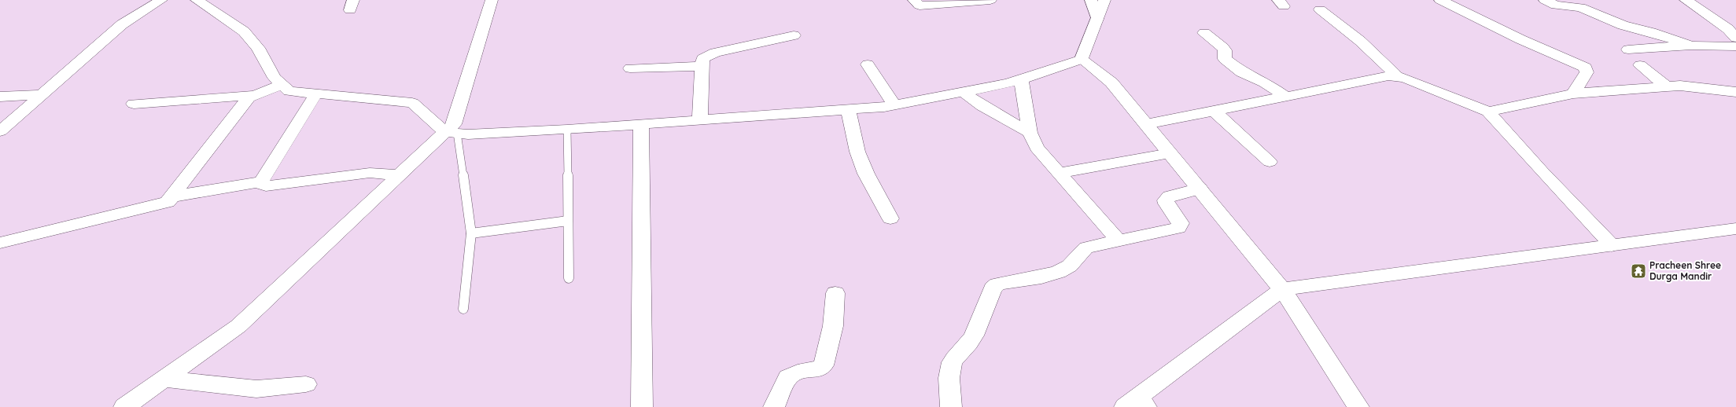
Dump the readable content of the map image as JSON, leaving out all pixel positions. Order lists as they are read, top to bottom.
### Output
{
  "places": {
    "temple": ["Pracheen Shree Durga Mandir"]
  }
}
